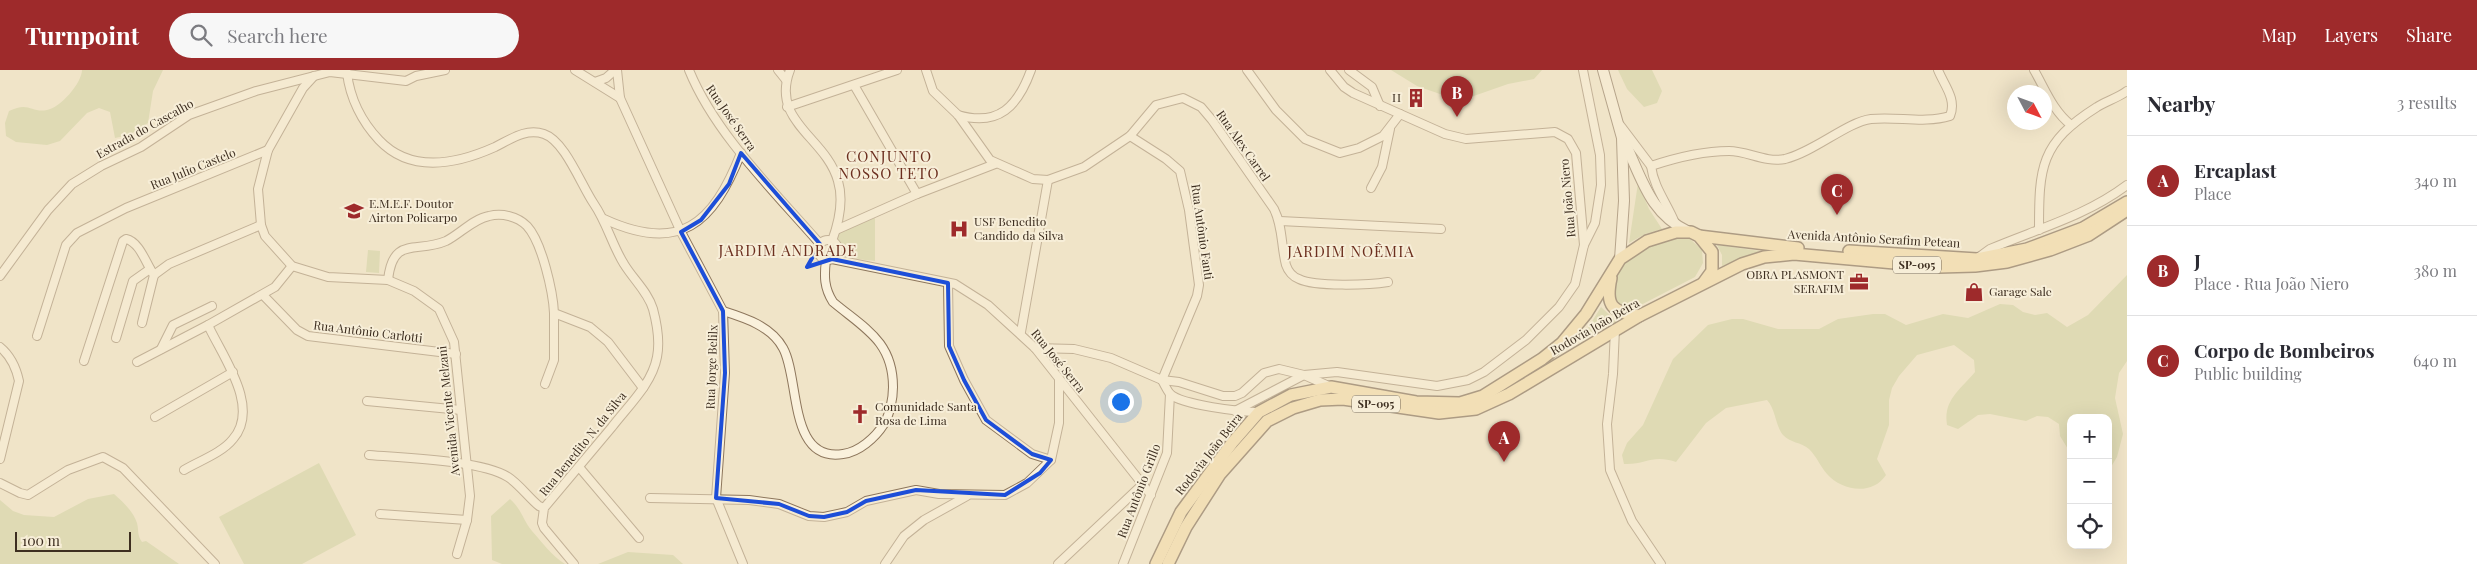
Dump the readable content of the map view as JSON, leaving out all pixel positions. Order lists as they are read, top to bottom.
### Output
{
  "streets": {
    "main road": ["Avenida Antônio Serafim Petean", "SP-095", "Rodovia João Beira"],
    "street": [
      "Rua José Serra",
      "Estrada do Cascalho",
      "Rua Alex Carrel",
      "Rua Julio Castelo",
      "Rua João Niero",
      "Rua Antônio Fanti",
      "Rua Antônio Carlotti",
      "Rua Jorge Belilx",
      "Avenida Vicente Melzani",
      "Rua Benedito N. da Silva",
      "Rua Antônio Grillo"
    ]
  },
  "crossings": [
    ["Rua José Serra", "Rua Antônio Grillo"],
    ["Estrada do Cascalho", "Rua Benedito N. da Silva"],
    ["Rua Alex Carrel", "Rua Antônio Fanti"],
    ["Avenida Antônio Serafim Petean", "Rodovia João Beira"],
    ["Rua Antônio Carlotti", "Avenida Vicente Melzani"]
  ],
  "districts": ["CONJUNTO NOSSO TETO", "JARDIM ANDRADE", "JARDIM NOÊMIA"],
  "places": {
    "building": ["H"],
    "school or university": ["E.M.E.F. Doutor Airton Policarpo"],
    "hospital": ["USF Benedito Candido da Silva"],
    "office": ["OBRA PLASMONT SERAFIM"],
    "shop": ["Garage Sale"],
    "church": ["Comunidade Santa Rosa de Lima"]
  },
  "scale_bar": "100 m",
  "north": "bottom right",
  "page": {
    "header": "Turnpoint",
    "search": "Search here",
    "nav": ["Map", "Layers", "Share"],
    "heading": ["Nearby", "3 results"],
    "pins": ["B", "C", "A"],
    "list": [
      {
        "mark": "A",
        "name": "Ercaplast",
        "note": "Place",
        "value": "340 m"
      },
      {
        "mark": "B",
        "name": "J",
        "note": "Place · Rua João Niero",
        "value": "380 m"
      },
      {
        "mark": "C",
        "name": "Corpo de Bombeiros",
        "note": "Public building",
        "value": "640 m"
      }
    ],
    "map_buttons": ["+", "−"],
    "scale": "100 m"
  }
}
